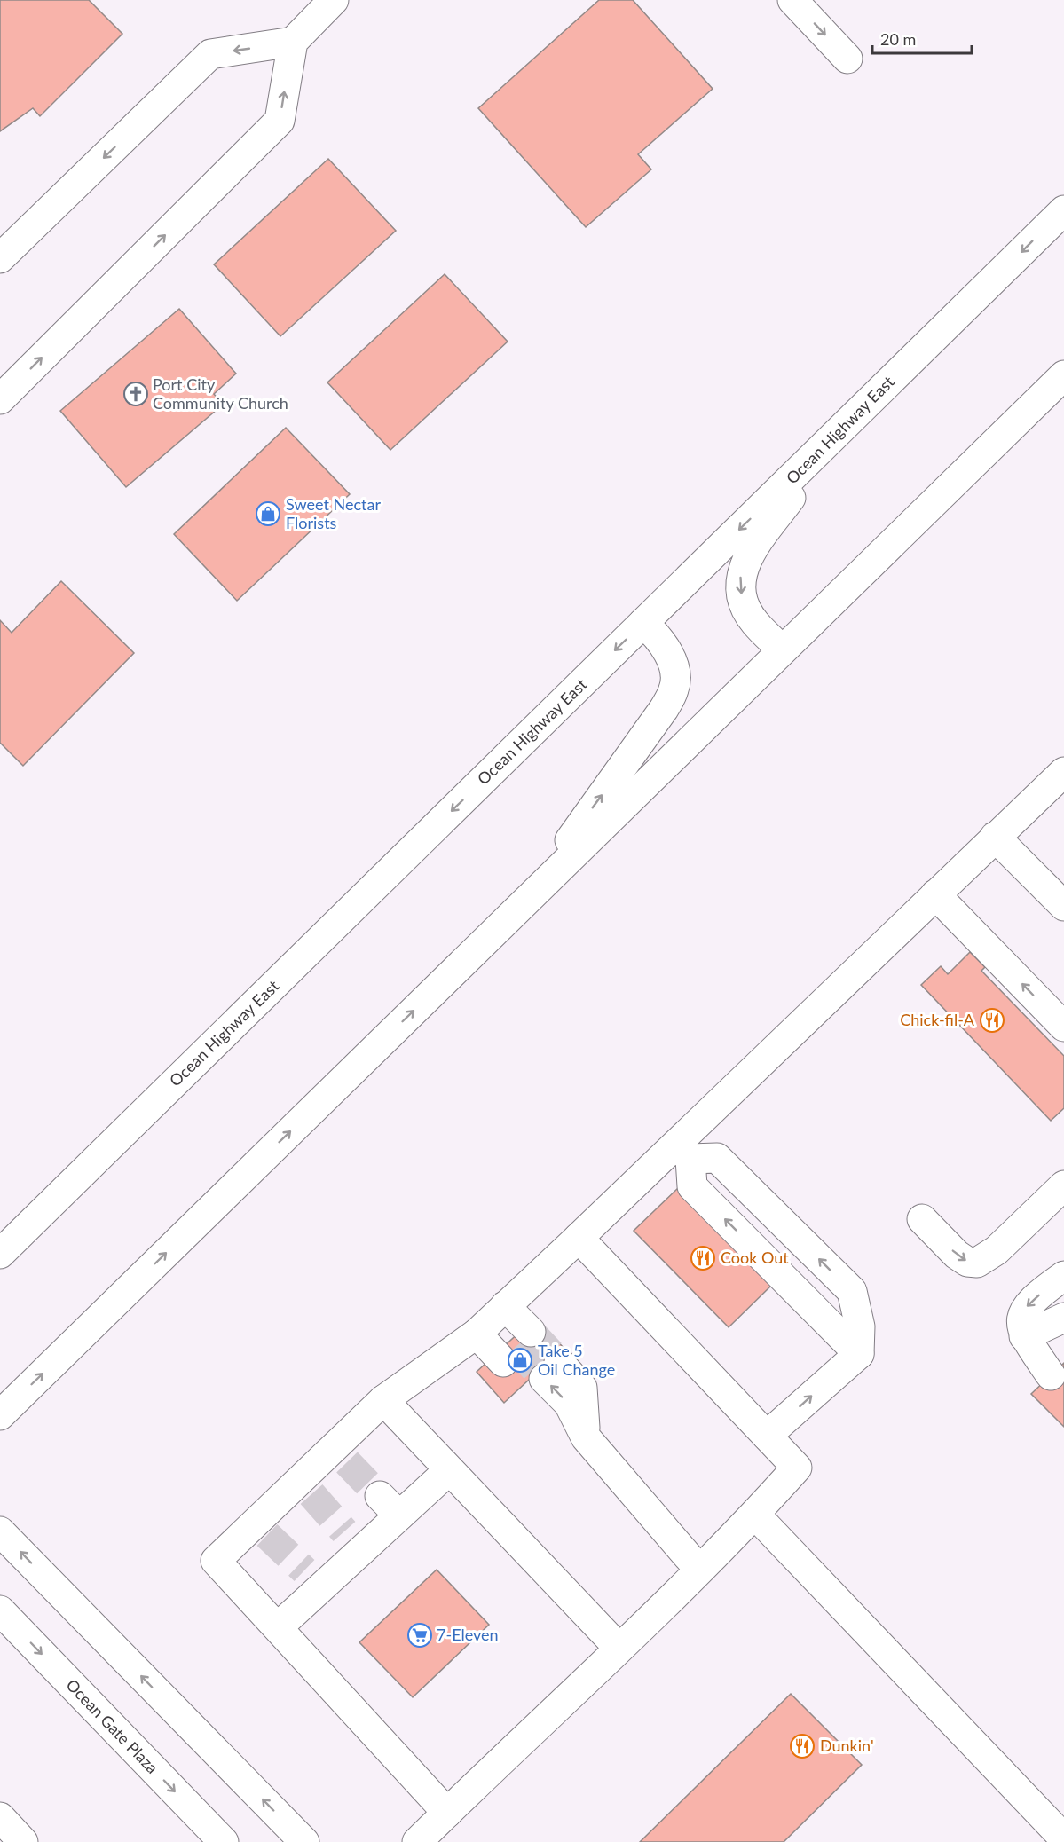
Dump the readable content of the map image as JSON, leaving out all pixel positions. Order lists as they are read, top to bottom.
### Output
{
  "streets": {
    "main road": ["Ocean Highway East", "Ocean Gate Plaza"]
  },
  "places": {
    "church": ["Port City Community Church"],
    "shop": ["Sweet Nectar Florists", "Take 5 Oil Change"],
    "restaurant": ["Chick-fil-A", "Cook Out", "Dunkin'"],
    "supermarket": ["7-Eleven"]
  },
  "scale_bar": "20 m"
}
